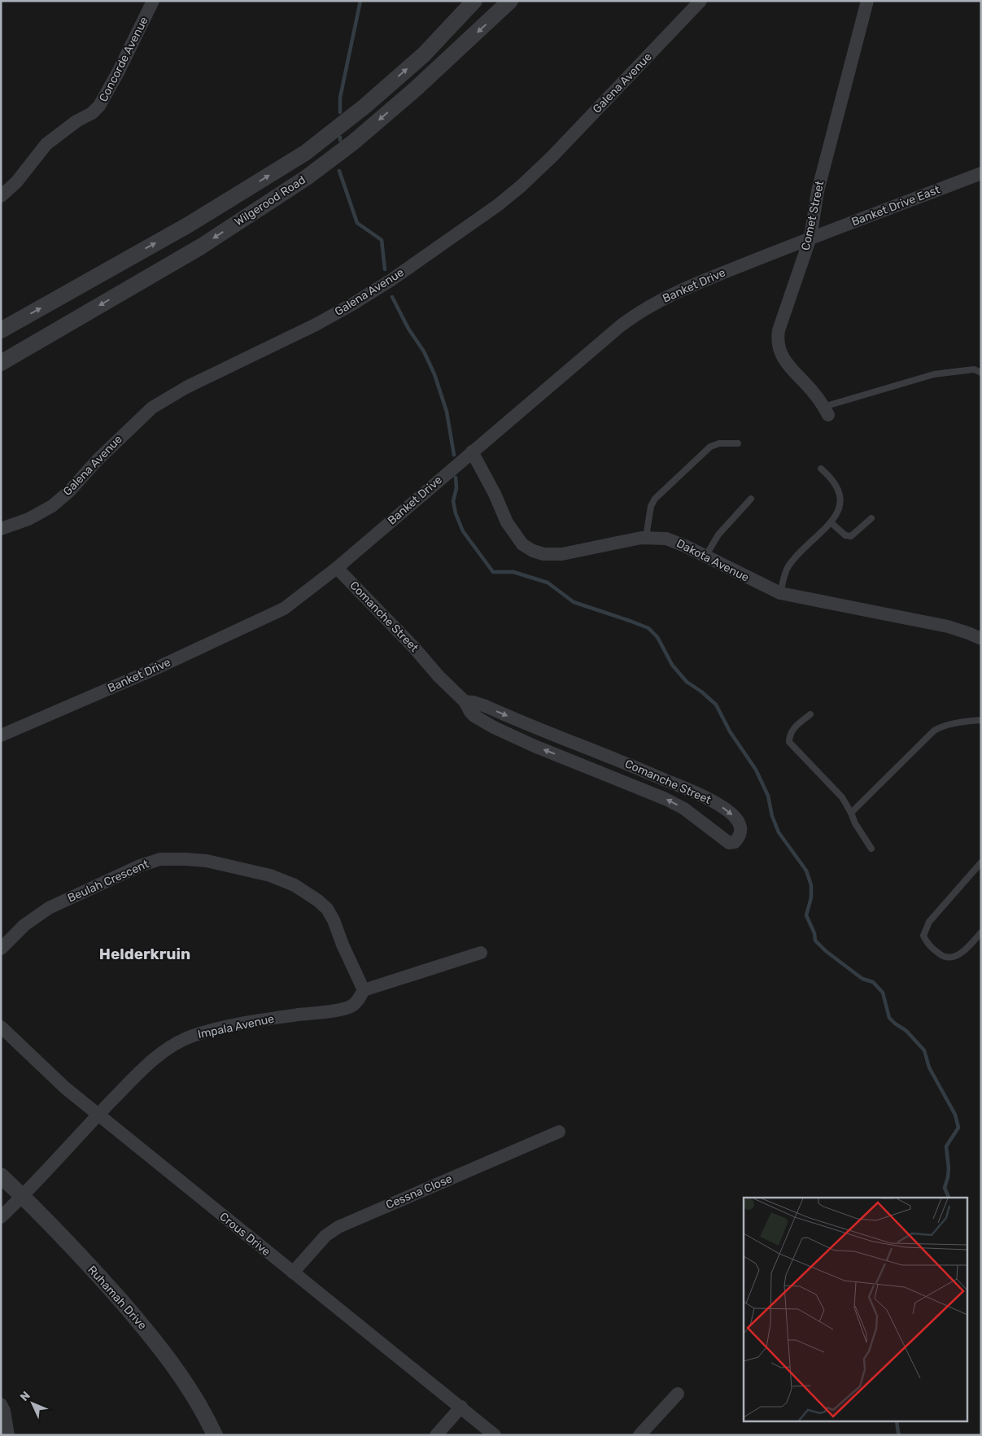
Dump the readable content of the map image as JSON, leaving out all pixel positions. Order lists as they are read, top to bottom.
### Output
{
  "streets": {
    "street": [
      "Concorde Avenue",
      "Galena Avenue",
      "Wilgerood Road",
      "Banket Drive East",
      "Comet Street",
      "Banket Drive",
      "Dakota Avenue",
      "Comanche Street",
      "Beulah Crescent",
      "Impala Avenue",
      "Cessna Close",
      "Crous Drive",
      "Ruhamah Drive"
    ]
  },
  "crossings": [
    ["Banket Drive East", "Comet Street"],
    ["Banket Drive East", "Banket Drive"],
    ["Comet Street", "Banket Drive"],
    ["Banket Drive", "Dakota Avenue"],
    ["Banket Drive", "Comanche Street"],
    ["Beulah Crescent", "Impala Avenue"],
    ["Impala Avenue", "Crous Drive"],
    ["Impala Avenue", "Ruhamah Drive"],
    ["Cessna Close", "Crous Drive"]
  ],
  "districts": ["Helderkruin"],
  "north": "top left"
}
